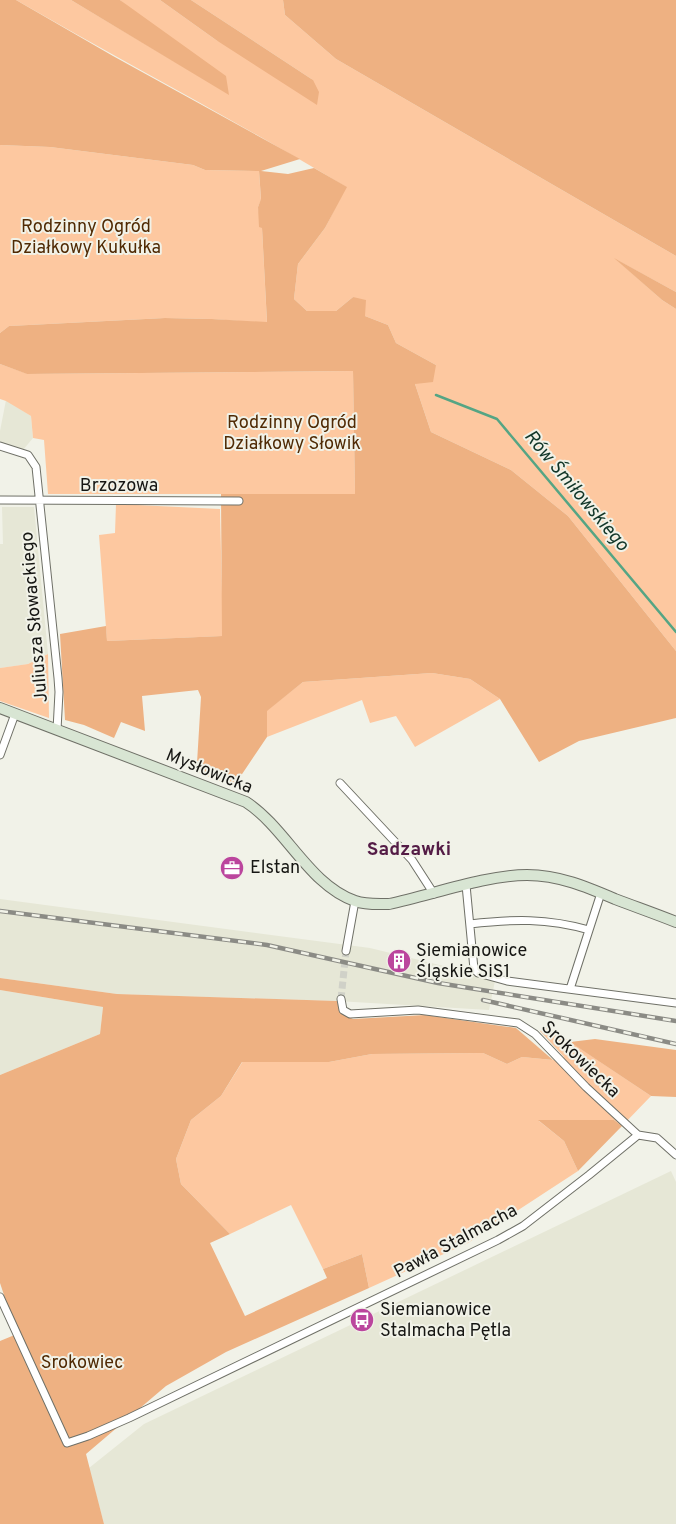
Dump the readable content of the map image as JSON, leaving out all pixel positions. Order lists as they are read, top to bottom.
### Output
{
  "streets": {
    "street": [
      "Brzozowa",
      "Juliusza Słowackiego",
      "Mysłowicka",
      "Srokowiecka",
      "Pawła Stalmacha"
    ]
  },
  "crossings": [
    ["Brzozowa", "Juliusza Słowackiego"],
    ["Juliusza Słowackiego", "Mysłowicka"],
    ["Srokowiecka", "Pawła Stalmacha"]
  ],
  "districts": ["Sadzawki"],
  "water": ["Rów Śmiłowskiego"],
  "parks": ["Rodzinny Ogród Działkowy Kukułka", "Rodzinny Ogród Działkowy Słowik", "Srokowiec"],
  "places": {
    "office": ["Elstan"],
    "building": ["Siemianowice Śląskie SiS1"],
    "bus stop": ["Siemianowice Stalmacha Pętla"]
  }
}
